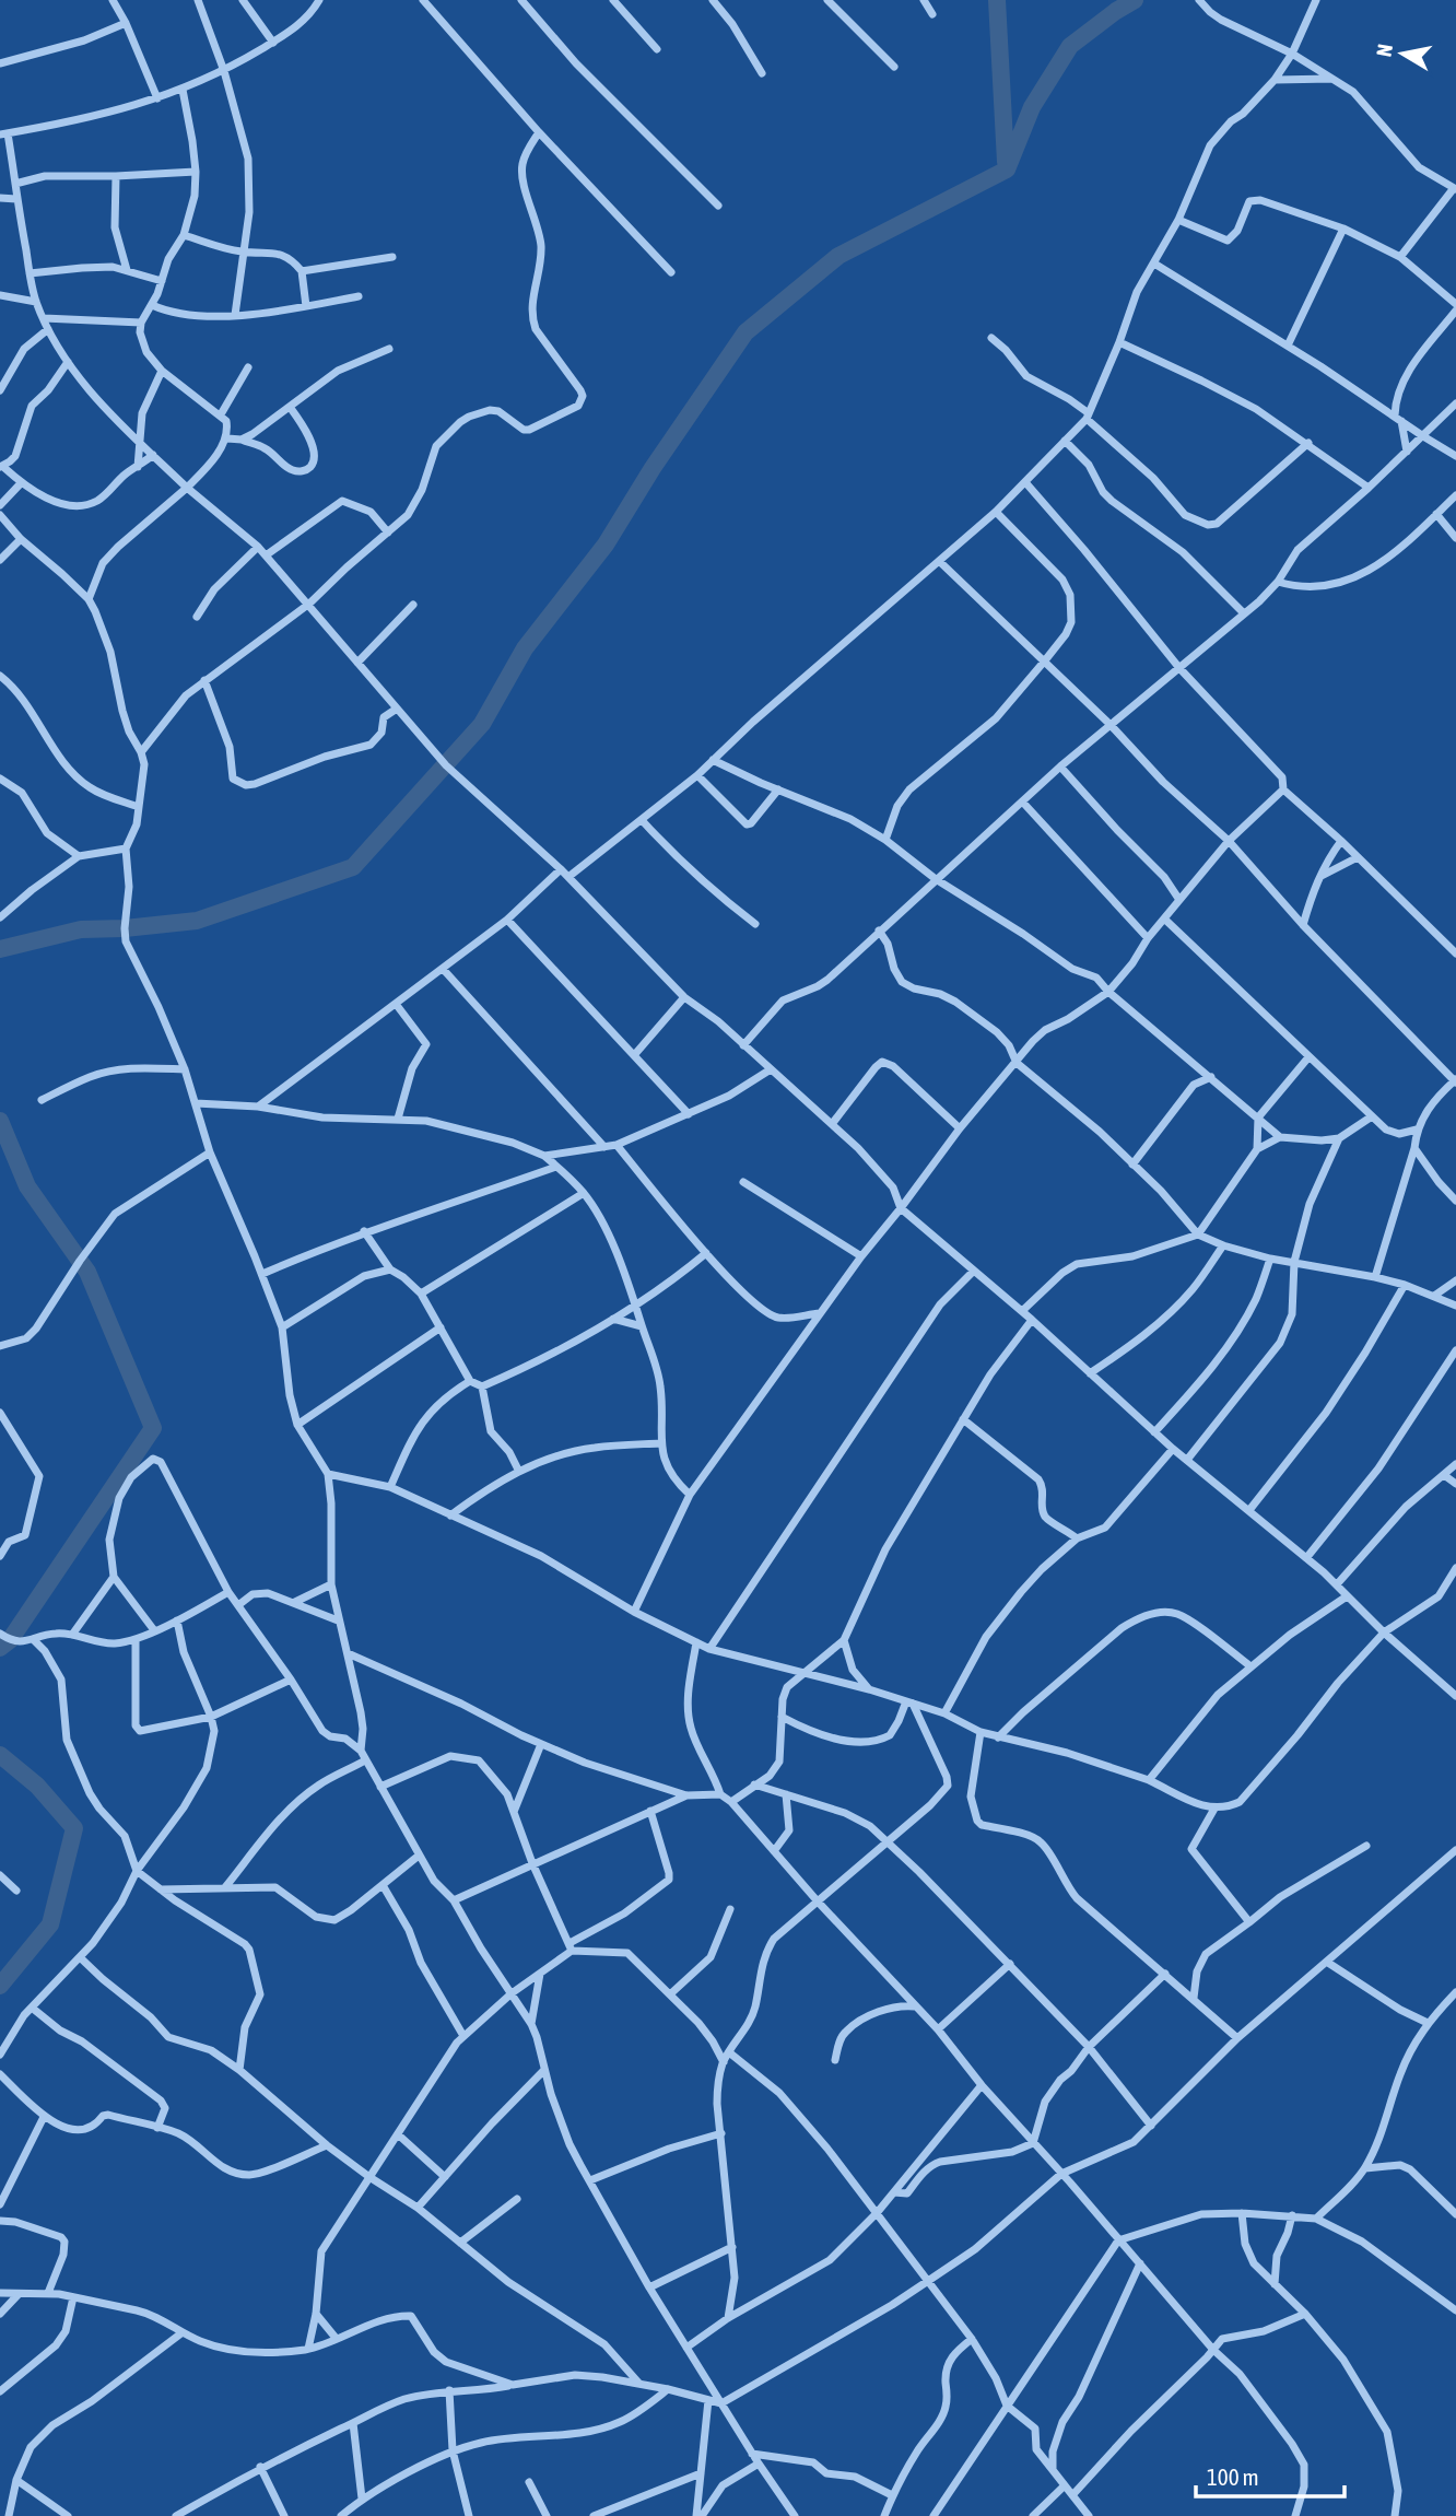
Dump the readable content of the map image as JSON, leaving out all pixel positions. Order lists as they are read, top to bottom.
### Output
{
  "scale_bar": "100 m",
  "north": "left"
}
